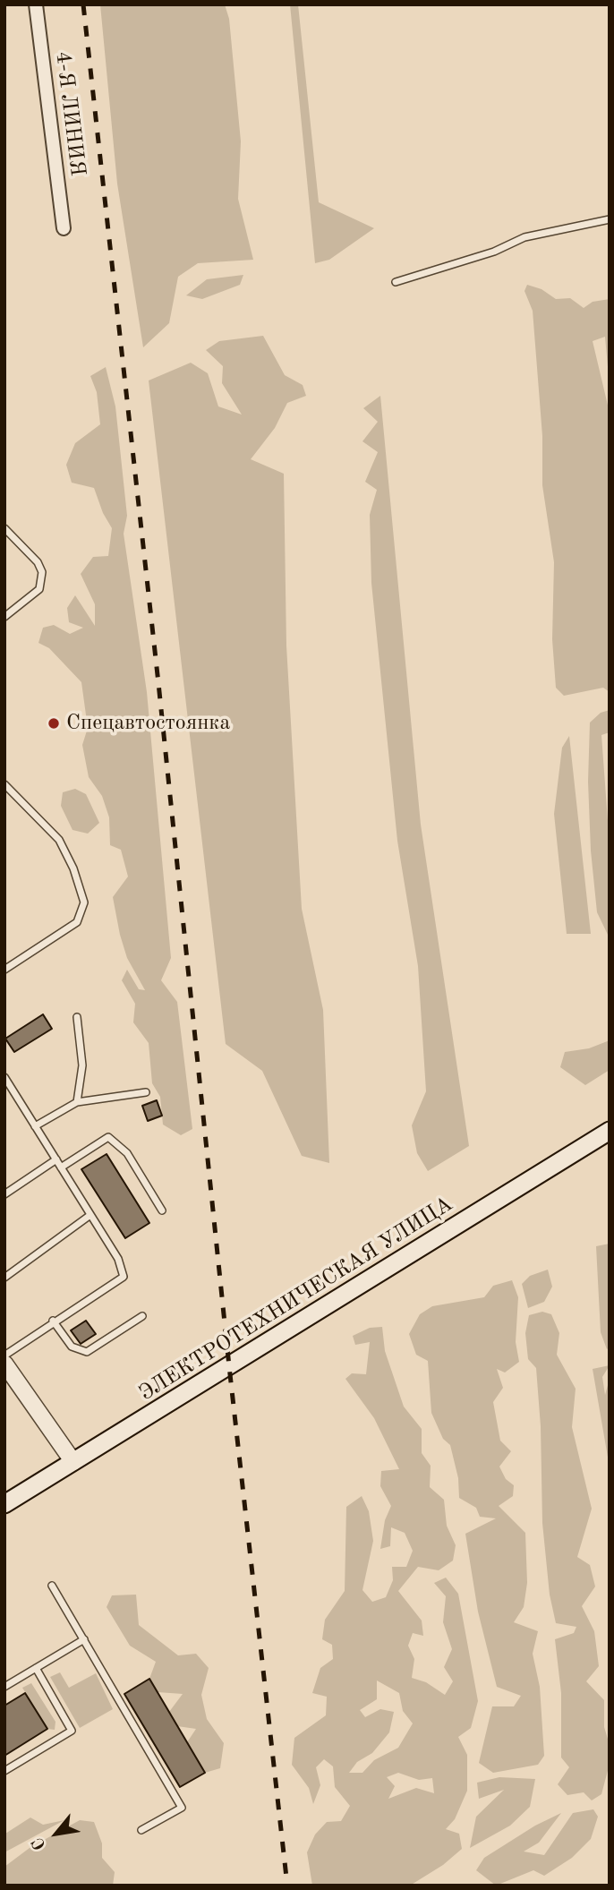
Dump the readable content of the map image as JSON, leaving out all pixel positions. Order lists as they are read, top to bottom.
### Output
{
  "streets": {
    "main road": ["ЭЛЕКТРОТЕХНИЧЕСКАЯ УЛИЦА"],
    "street": ["4-Я ЛИНИЯ"]
  },
  "places": ["Спецавтостоянка"],
  "north": "bottom left"
}
